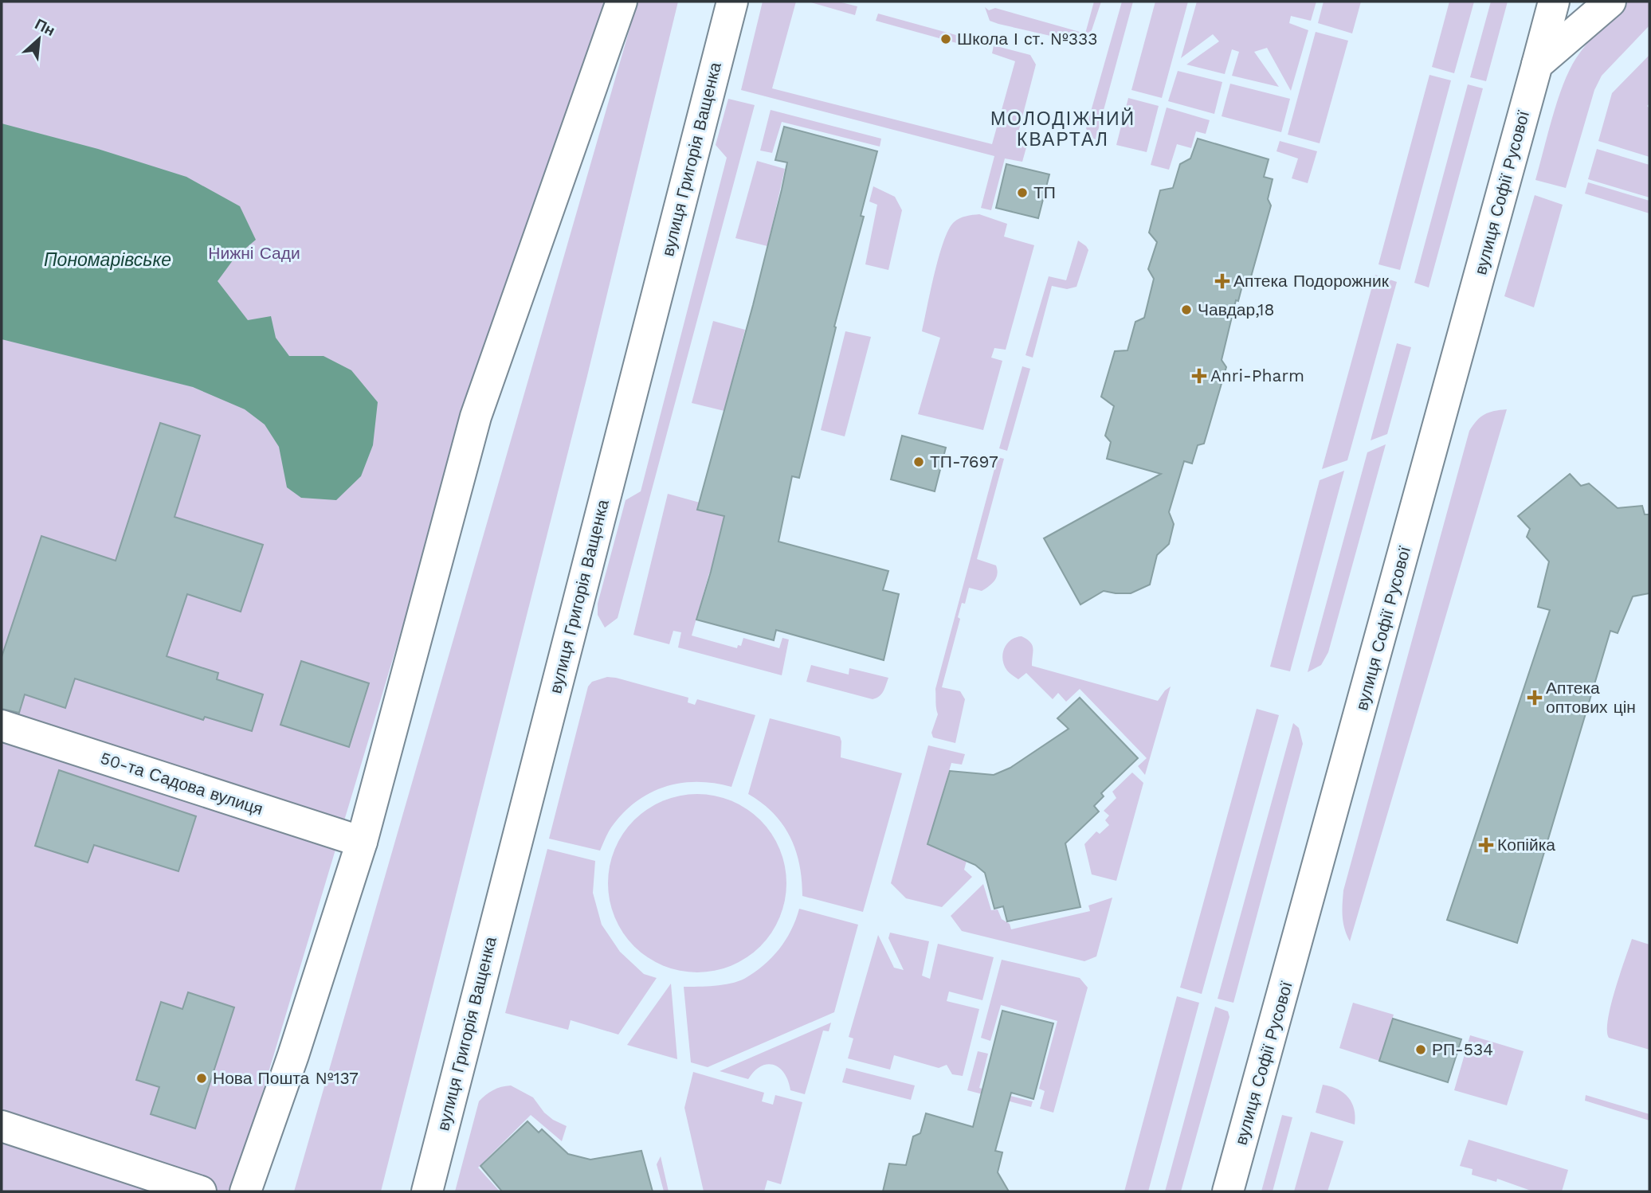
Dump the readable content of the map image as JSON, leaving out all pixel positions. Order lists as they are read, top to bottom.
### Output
{
  "streets": {
    "street": ["вулиця Григорія Ващенка", "вулиця Софії Русової", "50-та Садова вулиця"]
  },
  "districts": ["МОЛОДІЖНИЙ КВАРТАЛ"],
  "water": ["Пономарівське"],
  "parks": ["Нижні Сади"],
  "places": {
    "other": [
      "Школа І ст. №333",
      "ТП",
      "Чавдар,18",
      "ТП-7697",
      "РП-534",
      "Нова Пошта №137"
    ],
    "health": [
      "Аптека Подорожник",
      "Anri-Pharm",
      "Аптека оптових цін",
      "Копійка"
    ]
  },
  "north": "top right"
}
